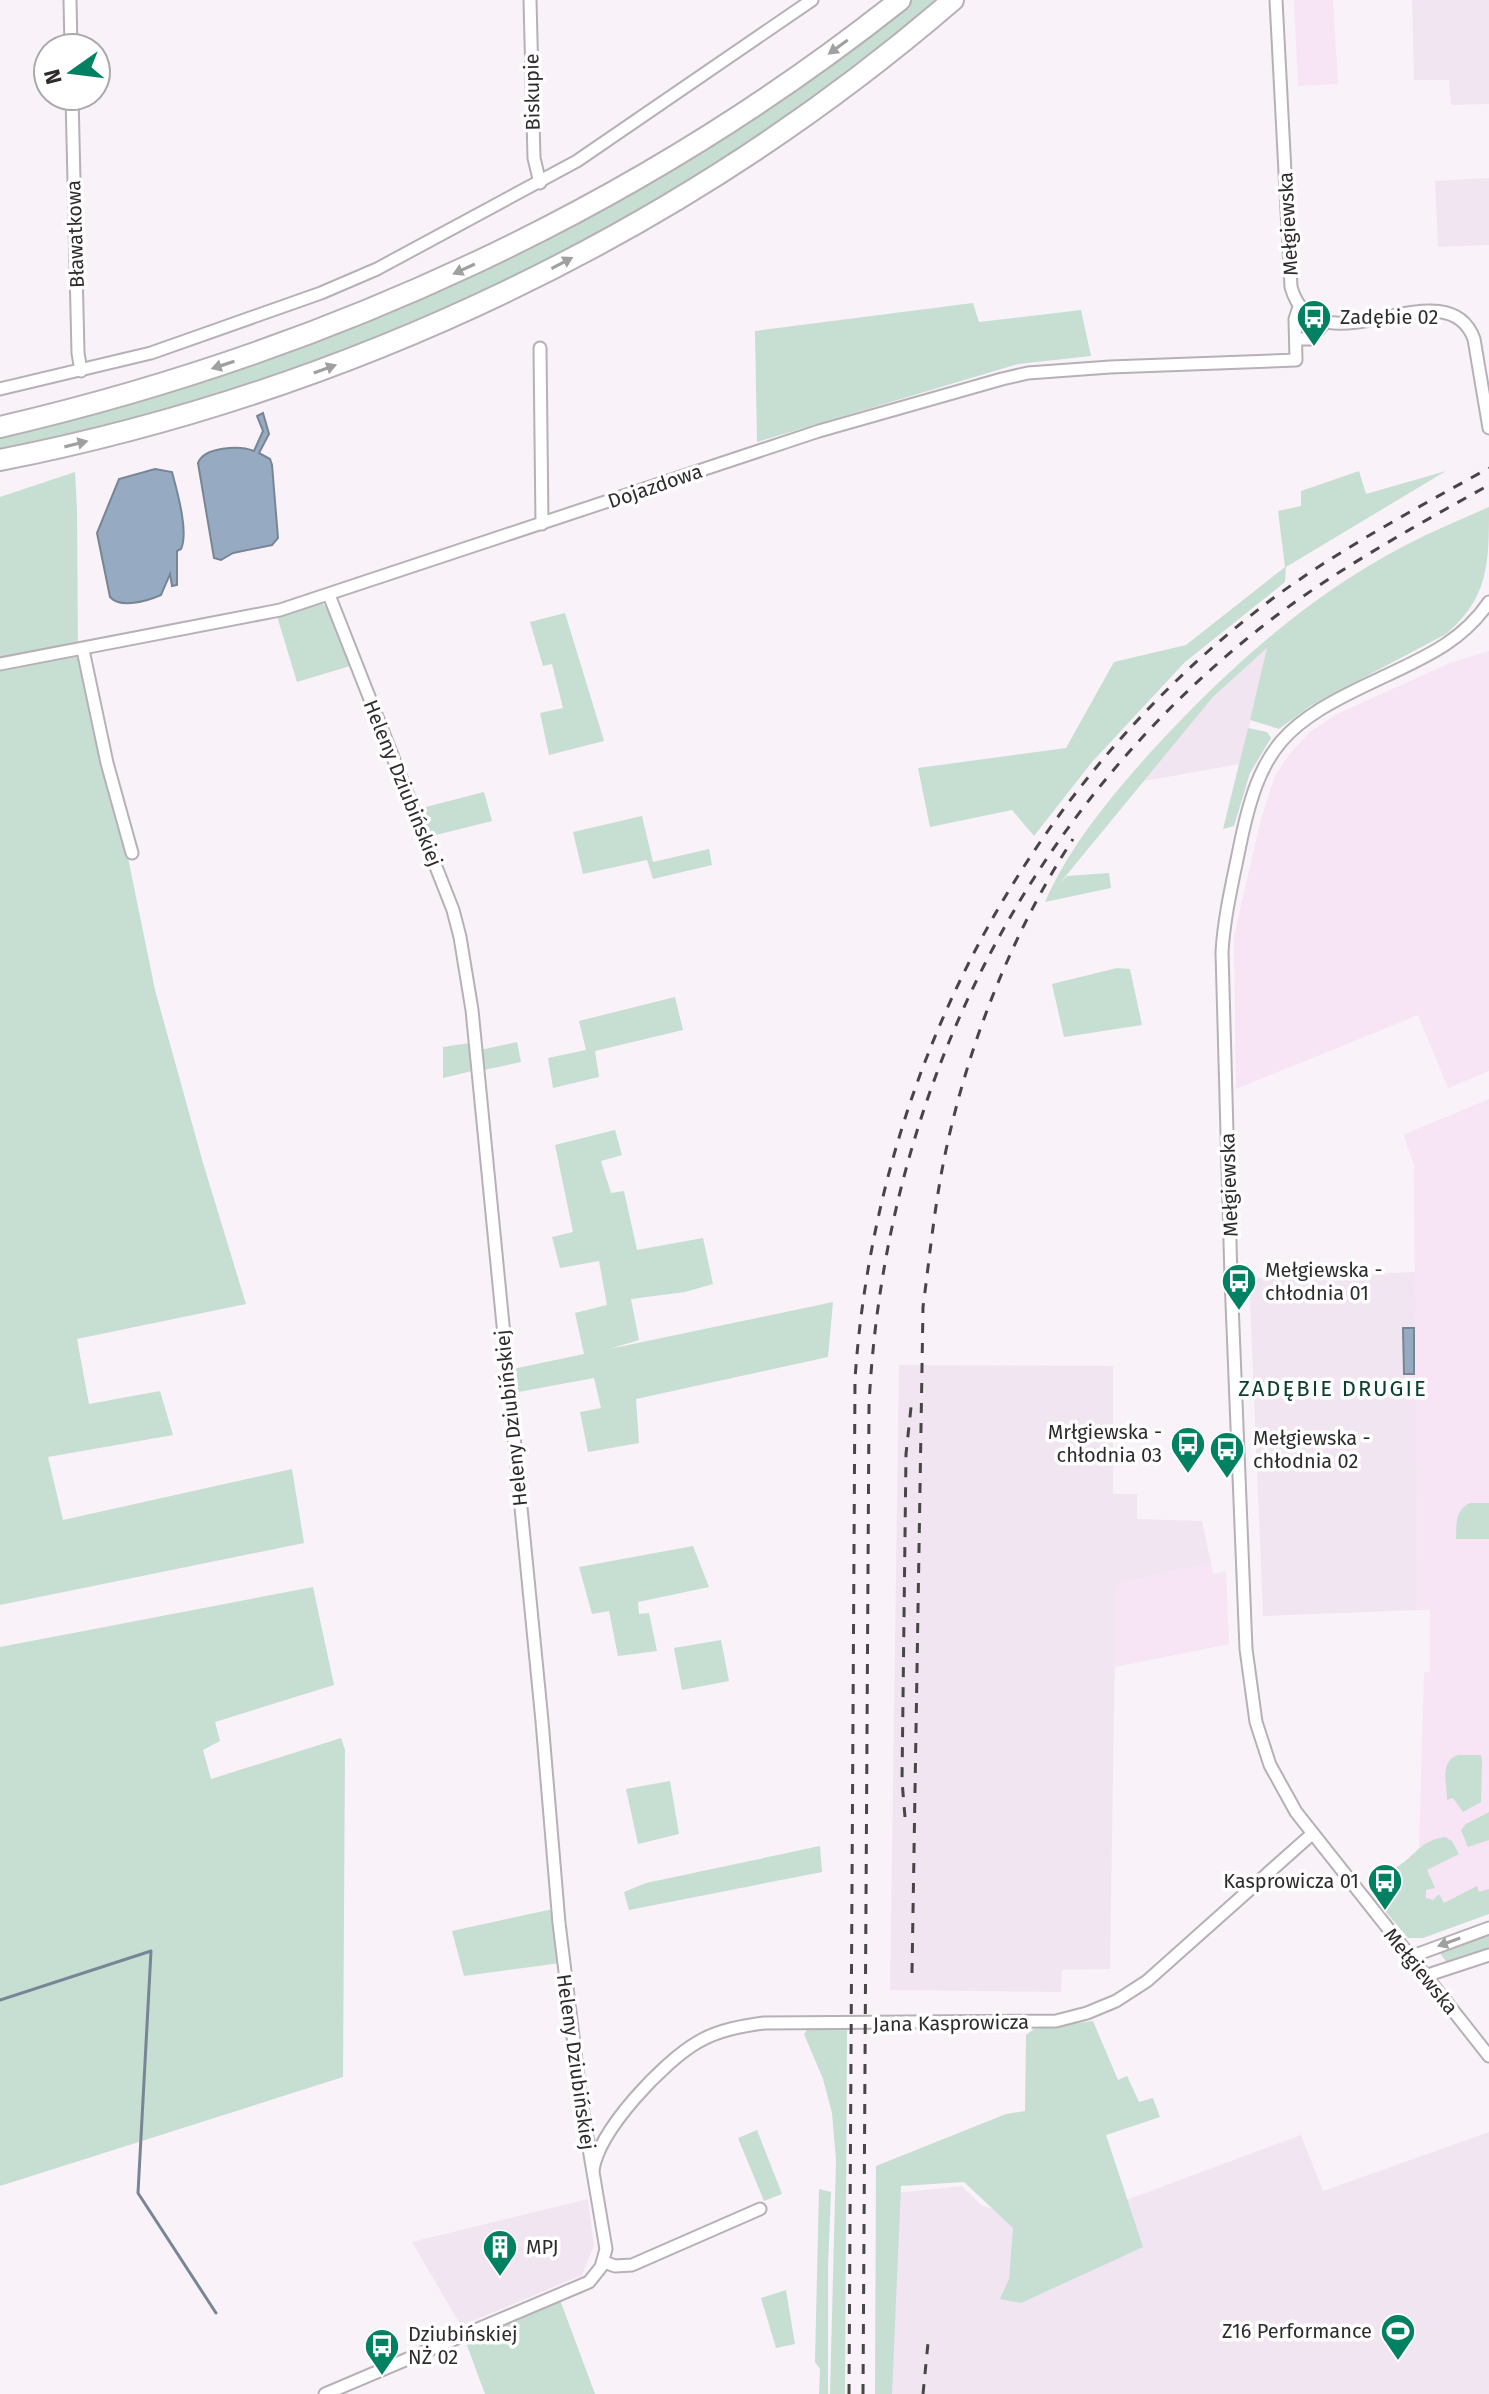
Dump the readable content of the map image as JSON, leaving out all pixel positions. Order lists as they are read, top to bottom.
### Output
{
  "streets": {
    "street": [
      "Biskupie",
      "Mełgiewska",
      "Bławatkowa",
      "Dojazdowa",
      "Heleny Dziubińskiej",
      "Jana Kasprowicza"
    ]
  },
  "crossings": [
    ["Mełgiewska", "Dojazdowa"],
    ["Mełgiewska", "Jana Kasprowicza"],
    ["Dojazdowa", "Heleny Dziubińskiej"],
    ["Heleny Dziubińskiej", "Jana Kasprowicza"]
  ],
  "districts": ["ZADĘBIE DRUGIE"],
  "places": {
    "bus stop": [
      "Zadębie 02",
      "Mełgiewska - chłodnia 01",
      "Mrłgiewska - chłodnia 03",
      "Mełgiewska - chłodnia 02",
      "Kasprowicza 01",
      "Dziubińskiej NŻ 02"
    ],
    "building": ["MPJ"],
    "sports": ["Z16 Performance"]
  },
  "north": "left"
}
